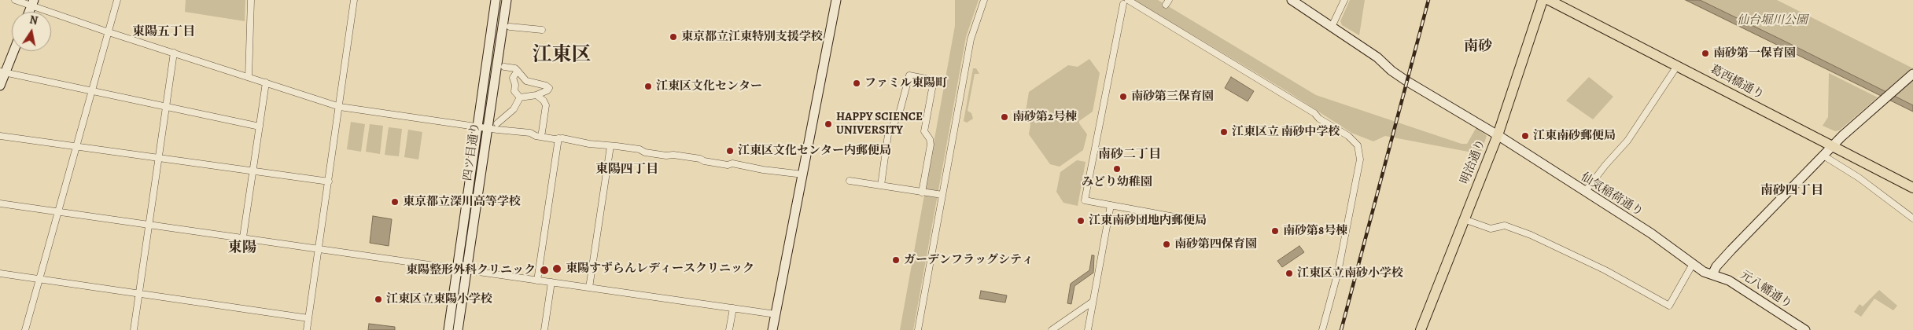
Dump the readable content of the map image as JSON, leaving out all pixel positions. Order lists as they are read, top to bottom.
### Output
{
  "streets": {
    "main road": ["葛西橋通り", "明治通り"],
    "street": ["四ツ目通り", "仙気稲荷通り", "元八幡通り"]
  },
  "crossings": [
    ["明治通り", "仙気稲荷通り"],
    ["仙気稲荷通り", "元八幡通り"]
  ],
  "districts": [
    "東陽五丁目",
    "南砂",
    "江東区",
    "南砂二丁目",
    "東陽四丁目",
    "南砂四丁目",
    "東陽"
  ],
  "parks": ["仙台堀川公園"],
  "places": [
    "東京都立江東特別支援学校",
    "南砂第一保育園",
    "ファミル東陽町",
    "江東区文化センター",
    "南砂第三保育園",
    "南砂第2号棟",
    "HAPPY SCIENCE UNIVERSITY",
    "江東区立 南砂中学校",
    "江東南砂郵便局",
    "江東区文化センター内郵便局",
    "みどり幼稚園",
    "東京都立深川高等学校",
    "江東南砂団地内郵便局",
    "南砂第8号棟",
    "南砂第四保育園",
    "ガーデンフラッグシティ",
    "東陽すずらんレディースクリニック",
    "東陽整形外科クリニック",
    "江東区立南砂小学校",
    "江東区立東陽小学校"
  ],
  "north": "top"
}
